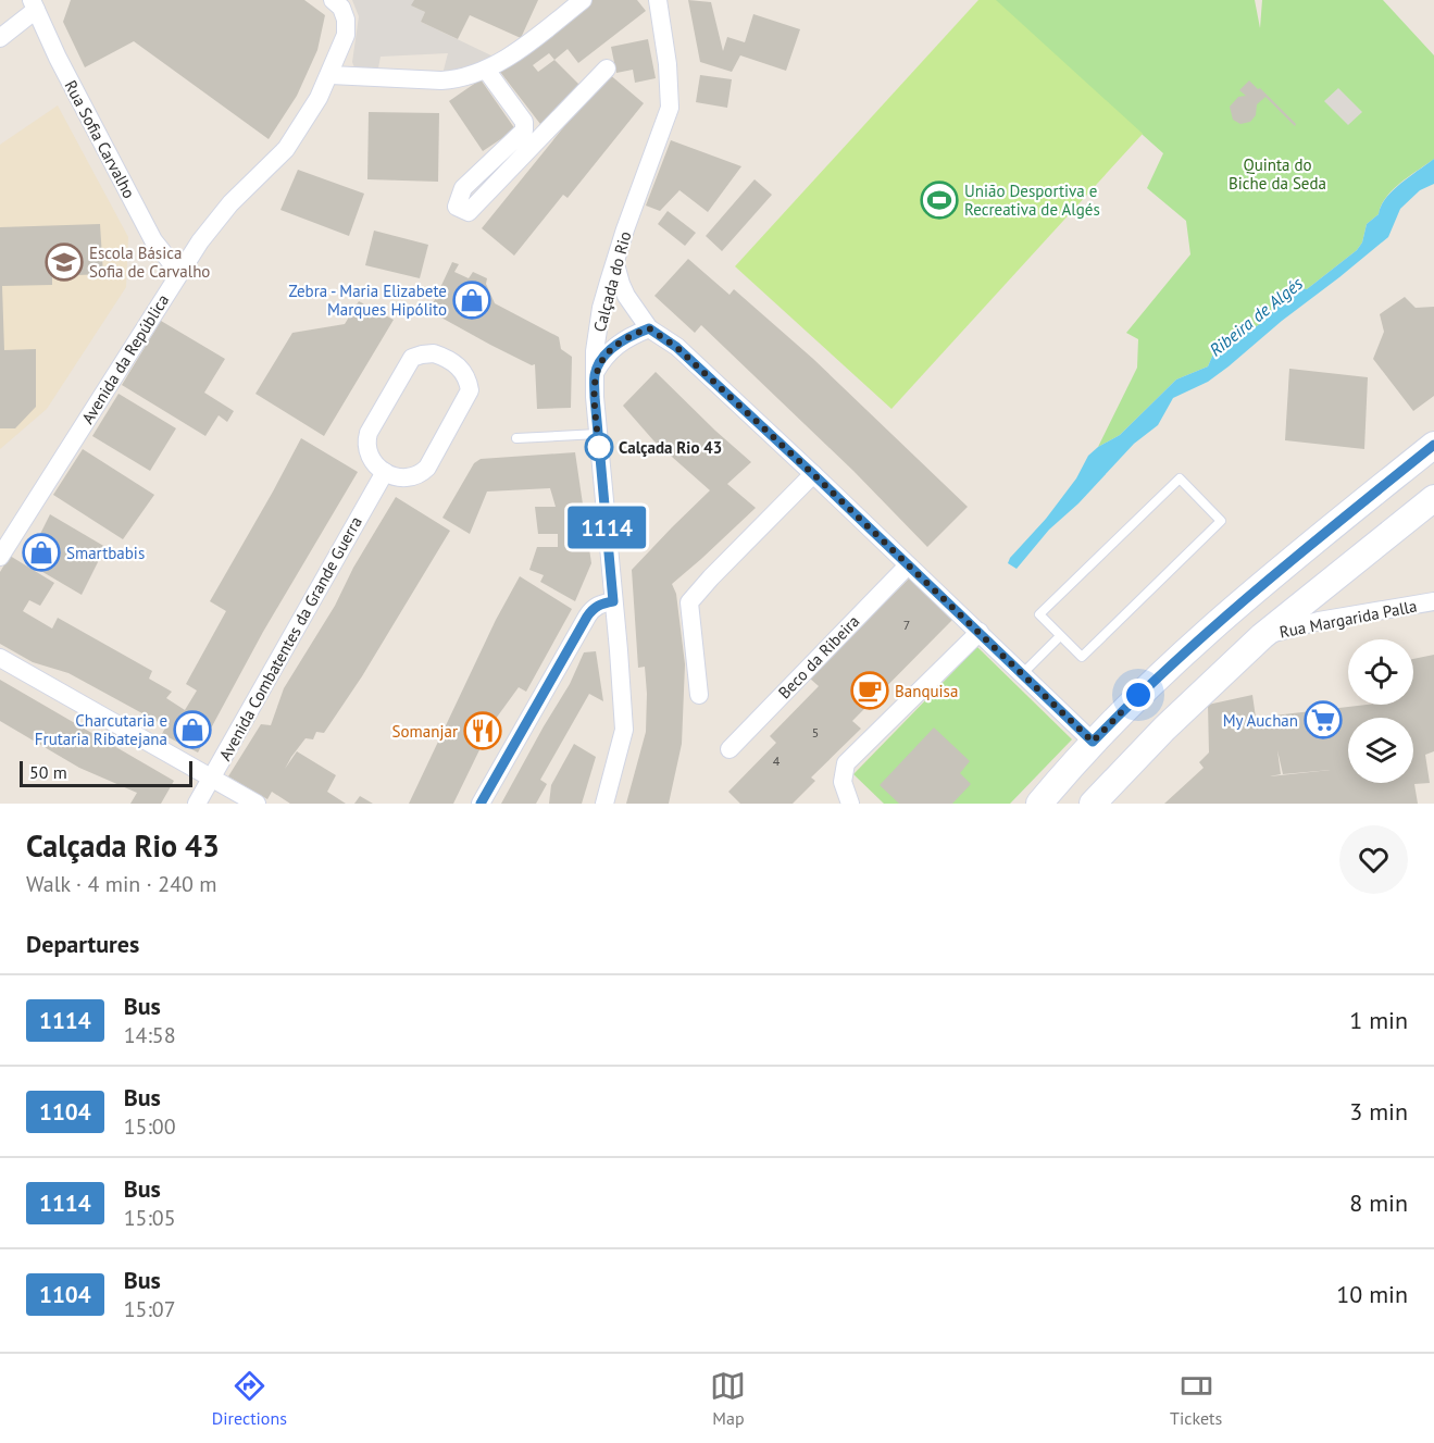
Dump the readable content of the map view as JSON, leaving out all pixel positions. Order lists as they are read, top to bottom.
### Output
{
  "streets": {
    "street": [
      "Rua Sofia Carvalho",
      "Calçada do Rio",
      "Avenida da República",
      "Rua Margarida Palla",
      "Avenida Combatentes da Grande Guerra",
      "Beco da Ribeira"
    ]
  },
  "crossings": [
    ["Rua Sofia Carvalho", "Avenida da República"]
  ],
  "water": ["Ribeira de Algés"],
  "parks": ["Quinta do Biche da Seda"],
  "places": {
    "sports": ["União Desportiva e Recreativa de Algés"],
    "school or university": ["Escola Básica Sofia de Carvalho"],
    "shop": ["Zebra - Maria Elizabete Marques Hipólito", "Smartbabis", "Charcutaria e Frutaria Ribatejana"],
    "other": ["Calçada Rio 43"],
    "cafe": ["Banquisa"],
    "supermarket": ["My Auchan"],
    "restaurant": ["Somanjar"]
  },
  "lines": ["bus line 1114"],
  "house_numbers": ["7", "5", "4"],
  "scale_bar": "50 m",
  "page": {
    "on_map": "1114",
    "scale": "50 m",
    "heading": [
      ["Calçada Rio 43", "Walk · 4 min · 240 m"],
      "Departures"
    ],
    "list": [
      {
        "mark": "1114",
        "name": "Bus",
        "note": "14:58",
        "value": "1 min"
      },
      {
        "mark": "1104",
        "name": "Bus",
        "note": "15:00",
        "value": "3 min"
      },
      {
        "mark": "1114",
        "name": "Bus",
        "note": "15:05",
        "value": "8 min"
      },
      {
        "mark": "1104",
        "name": "Bus",
        "note": "15:07",
        "value": "10 min"
      }
    ],
    "tabs": ["Directions", "Map", "Tickets"]
  }
}
